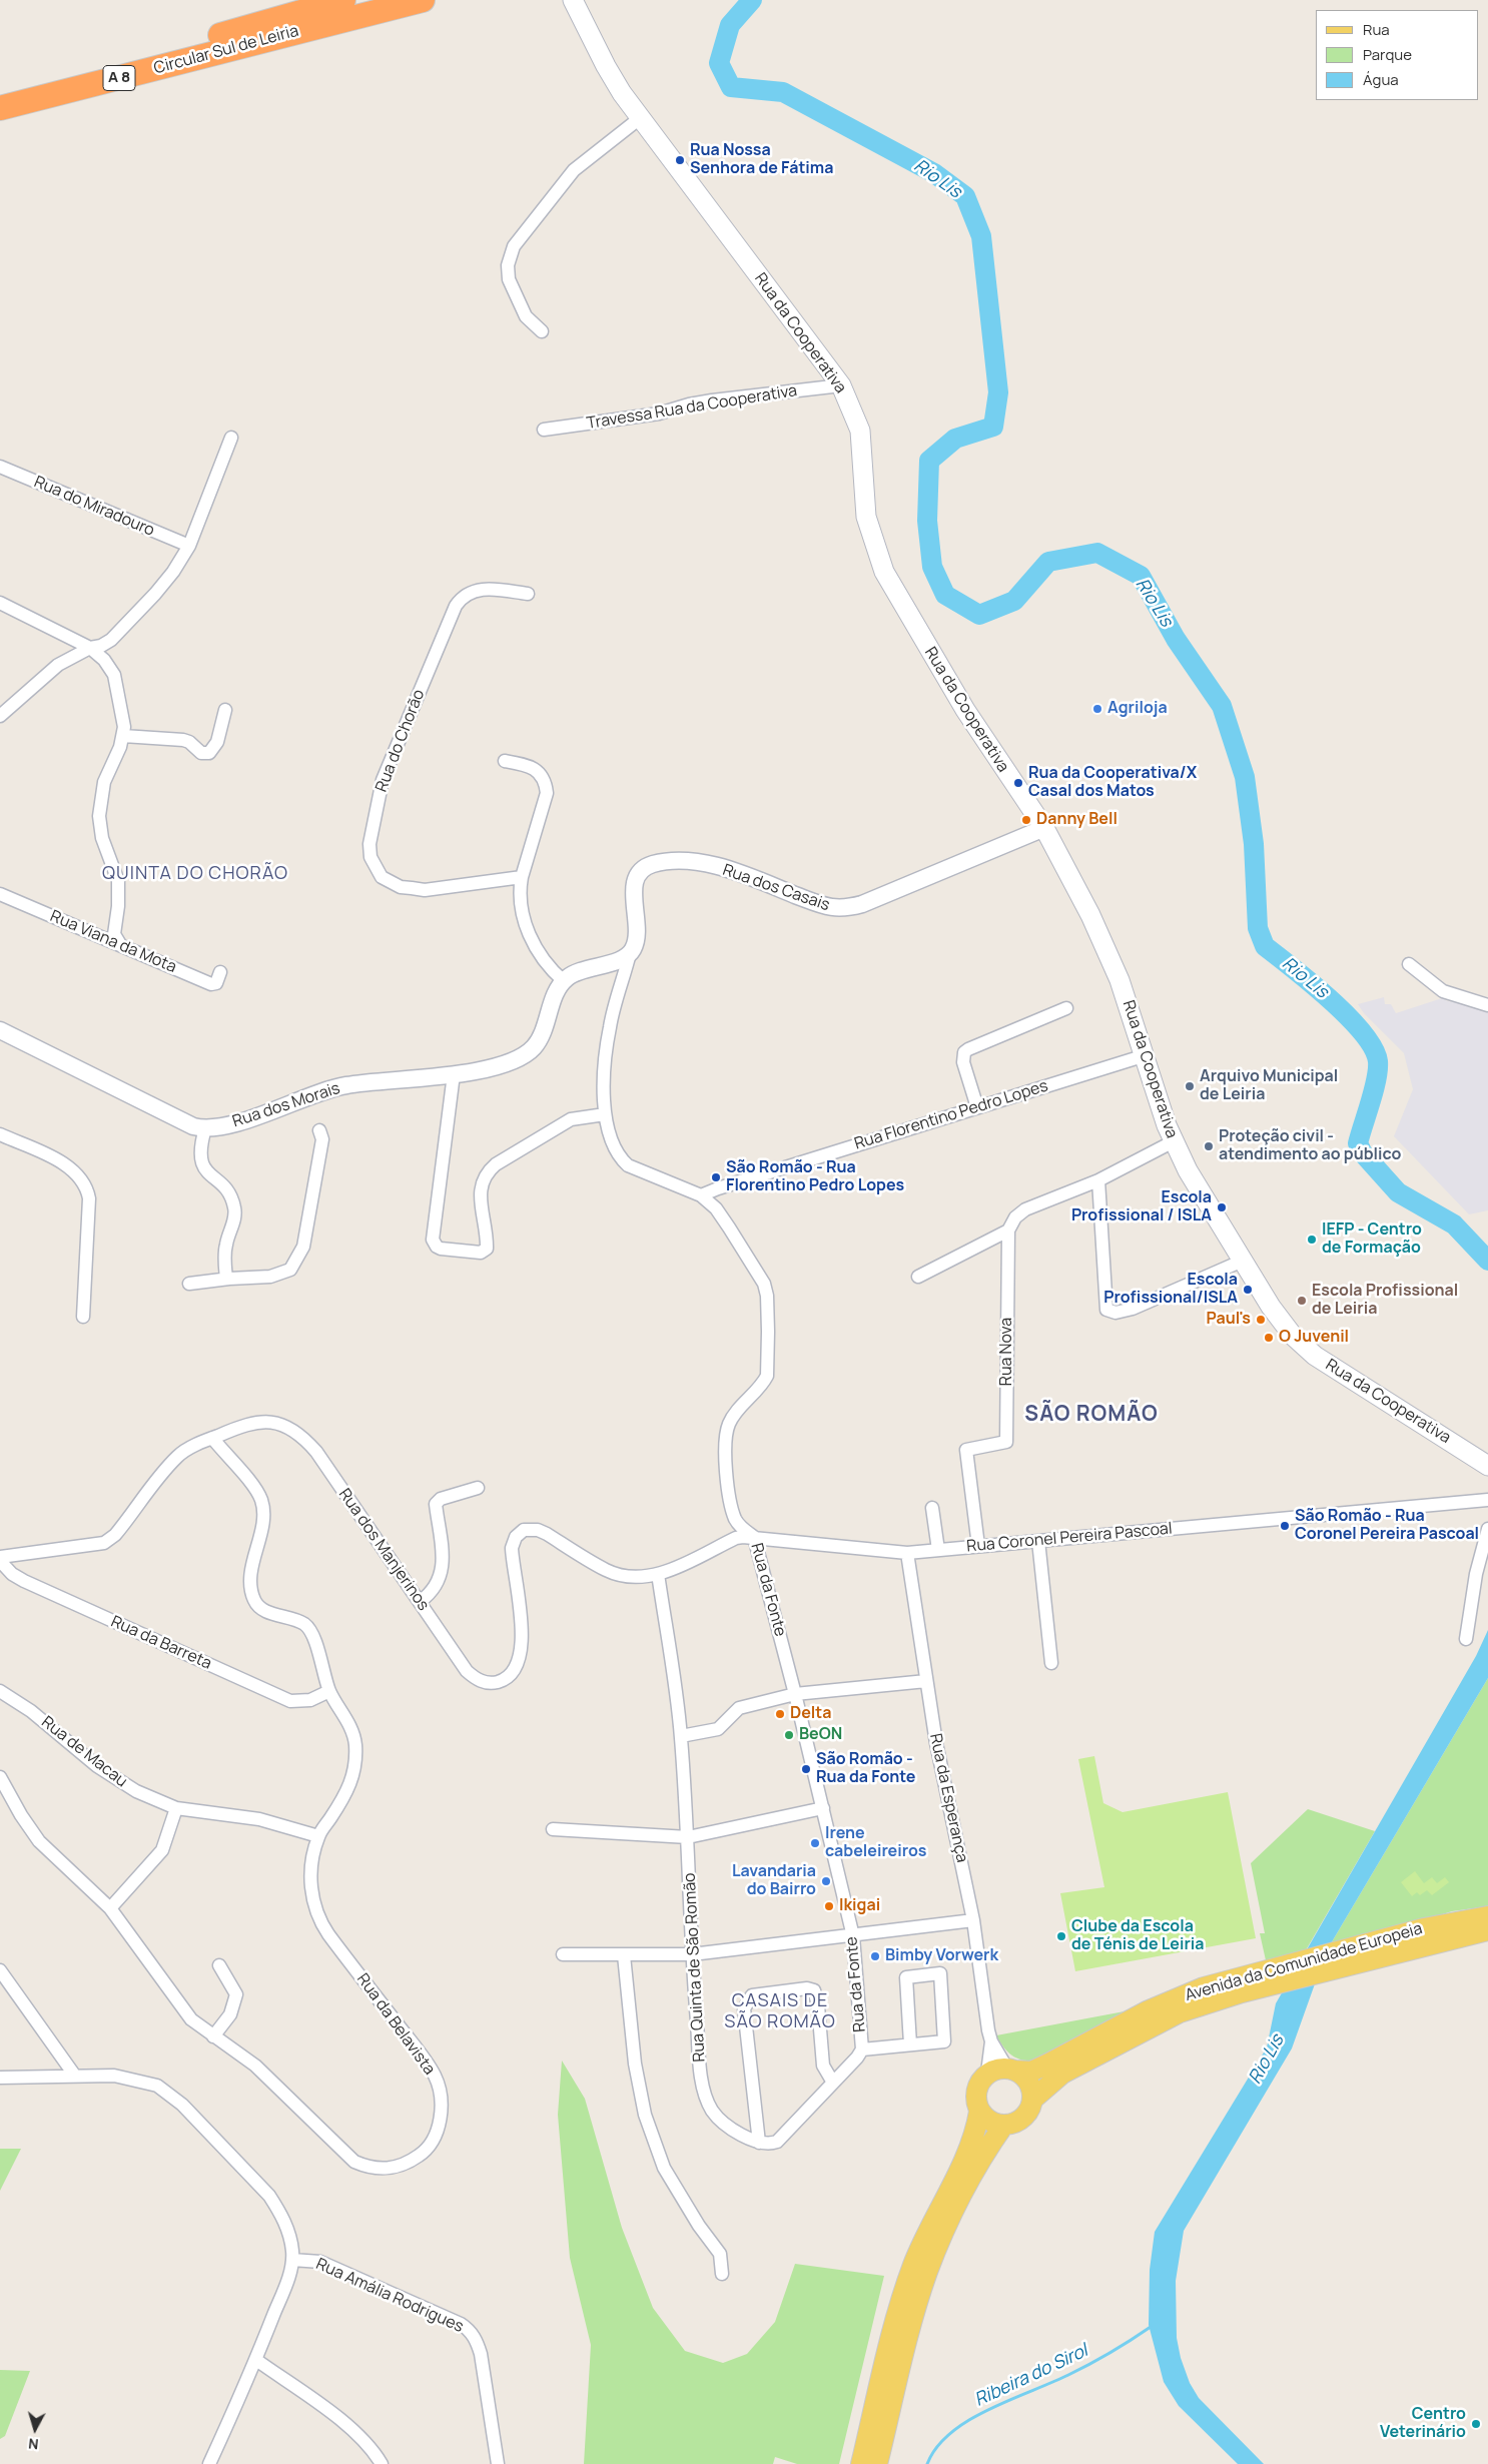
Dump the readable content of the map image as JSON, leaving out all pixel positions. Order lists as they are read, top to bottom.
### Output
{
  "streets": {
    "highway": ["Circular Sul de Leiria", "A 8"],
    "main road": ["Rua da Cooperativa", "Avenida da Comunidade Europeia"],
    "street": [
      "Travessa Rua da Cooperativa",
      "Rua do Miradouro",
      "Rua do Chorão",
      "Rua dos Casais",
      "Rua Viana da Mota",
      "Rua dos Morais",
      "Rua Florentino Pedro Lopes",
      "Rua Nova",
      "Rua Coronel Pereira Pascoal",
      "Rua dos Manjerinos",
      "Rua da Fonte",
      "Rua da Barreta",
      "Rua de Macau",
      "Rua da Esperança",
      "Rua Quinta de São Romão",
      "Rua da Belavista",
      "Rua Amália Rodrigues"
    ]
  },
  "crossings": [
    ["Rua da Cooperativa", "Travessa Rua da Cooperativa"],
    ["Rua da Cooperativa", "Rua dos Casais"],
    ["Rua da Cooperativa", "Rua Florentino Pedro Lopes"],
    ["Rua dos Casais", "Rua da Fonte"],
    ["Rua Florentino Pedro Lopes", "Rua da Fonte"],
    ["Rua Nova", "Rua Coronel Pereira Pascoal"],
    ["Rua Coronel Pereira Pascoal", "Rua dos Manjerinos"],
    ["Rua Coronel Pereira Pascoal", "Rua da Fonte"],
    ["Rua Coronel Pereira Pascoal", "Rua da Esperança"],
    ["Rua Coronel Pereira Pascoal", "Rua Quinta de São Romão"],
    ["Rua dos Manjerinos", "Rua da Barreta"],
    ["Rua dos Manjerinos", "Rua Quinta de São Romão"],
    ["Rua dos Manjerinos", "Rua da Belavista"],
    ["Rua da Barreta", "Rua da Belavista"],
    ["Rua de Macau", "Rua da Belavista"],
    ["Rua da Esperança", "Avenida da Comunidade Europeia"]
  ],
  "districts": ["QUINTA DO CHORÃO", "SÃO ROMÃO", "CASAIS DE SÃO ROMÃO"],
  "water": ["Rio Lis", "Ribeira do Sirol"],
  "places": [
    "Rua Nossa Senhora de Fátima",
    "Agriloja",
    "Rua da Cooperativa/X Casal dos Matos",
    "Danny Bell",
    "Arquivo Municipal de Leiria",
    "Proteção civil - atendimento ao público",
    "São Romão - Rua Florentino Pedro Lopes",
    "Escola Profissional / ISLA",
    "IEFP - Centro de Formação",
    "Escola Profissional/ISLA",
    "Escola Profissional de Leiria",
    "Paul's",
    "O Juvenil",
    "São Romão - Rua Coronel Pereira Pascoal",
    "Delta",
    "BeON",
    "São Romão - Rua da Fonte",
    "Irene cabeleireiros",
    "Lavandaria do Bairro",
    "Ikigai",
    "Clube da Escola de Ténis de Leiria",
    "Bimby Vorwerk",
    "Centro Veterinário"
  ],
  "legend": ["Rua", "Parque", "Água"],
  "north": "bottom"
}
